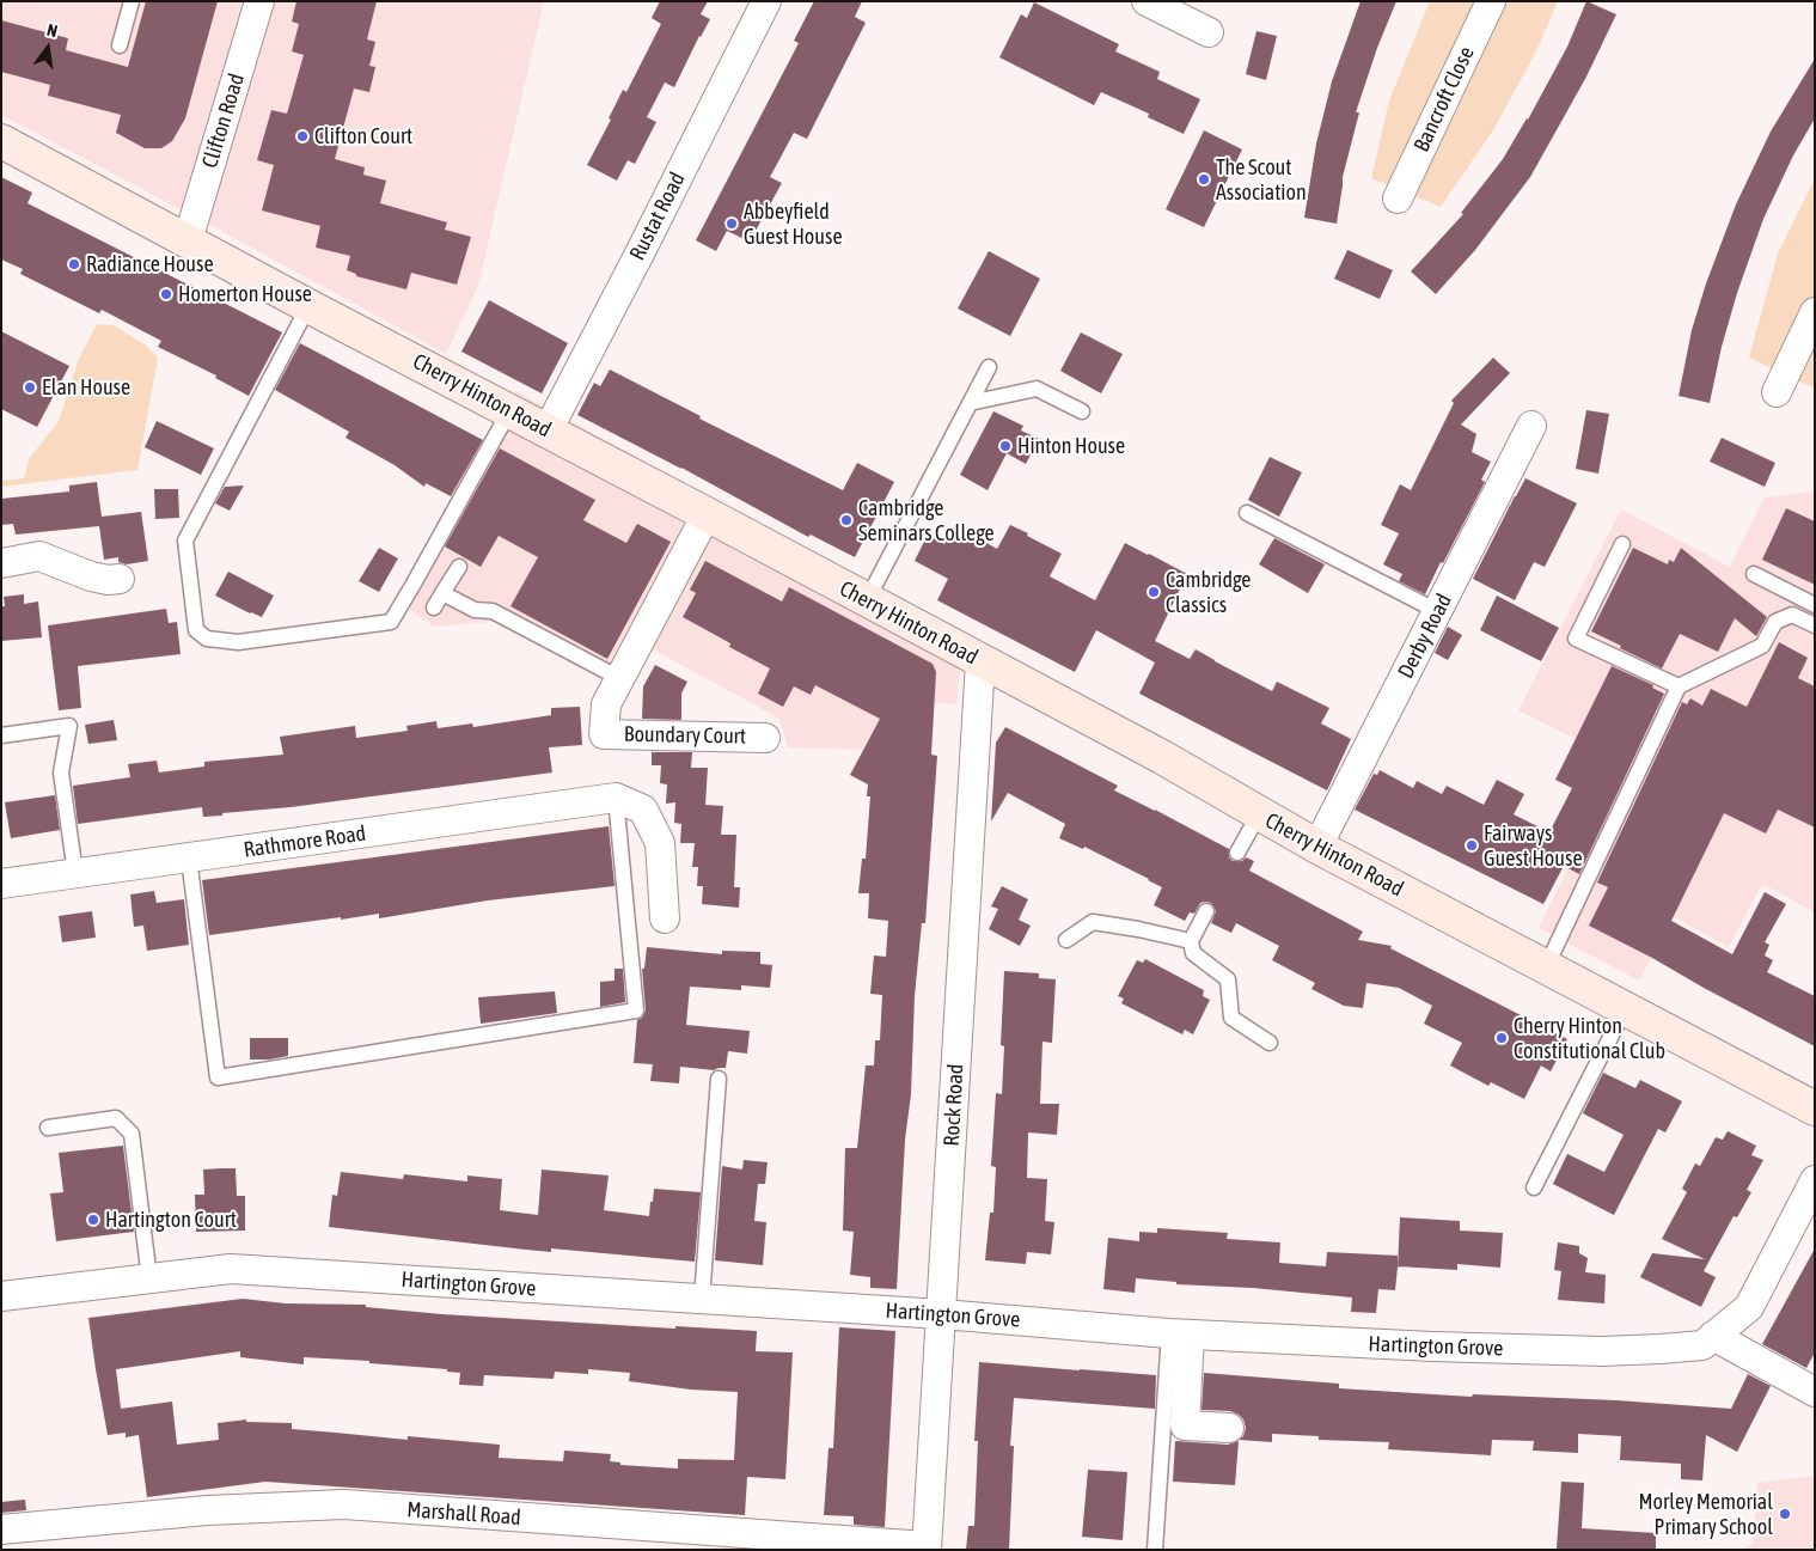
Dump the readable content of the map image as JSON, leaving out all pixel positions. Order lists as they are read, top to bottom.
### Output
{
  "streets": {
    "street": [
      "Bancroft Close",
      "Clifton Road",
      "Rustat Road",
      "Cherry Hinton Road",
      "Derby Road",
      "Boundary Court",
      "Rathmore Road",
      "Rock Road",
      "Hartington Grove",
      "Marshall Road"
    ]
  },
  "crossings": [
    ["Clifton Road", "Cherry Hinton Road"],
    ["Rustat Road", "Cherry Hinton Road"],
    ["Cherry Hinton Road", "Derby Road"],
    ["Cherry Hinton Road", "Rock Road"],
    ["Rock Road", "Hartington Grove"],
    ["Rock Road", "Marshall Road"]
  ],
  "places": [
    "Clifton Court",
    "The Scout Association",
    "Abbeyfield Guest House",
    "Radiance House",
    "Homerton House",
    "Elan House",
    "Hinton House",
    "Cambridge Seminars College",
    "Cambridge Classics",
    "Fairways Guest House",
    "Cherry Hinton Constitutional Club",
    "Hartington Court",
    "Morley Memorial Primary School"
  ],
  "north": "top"
}
